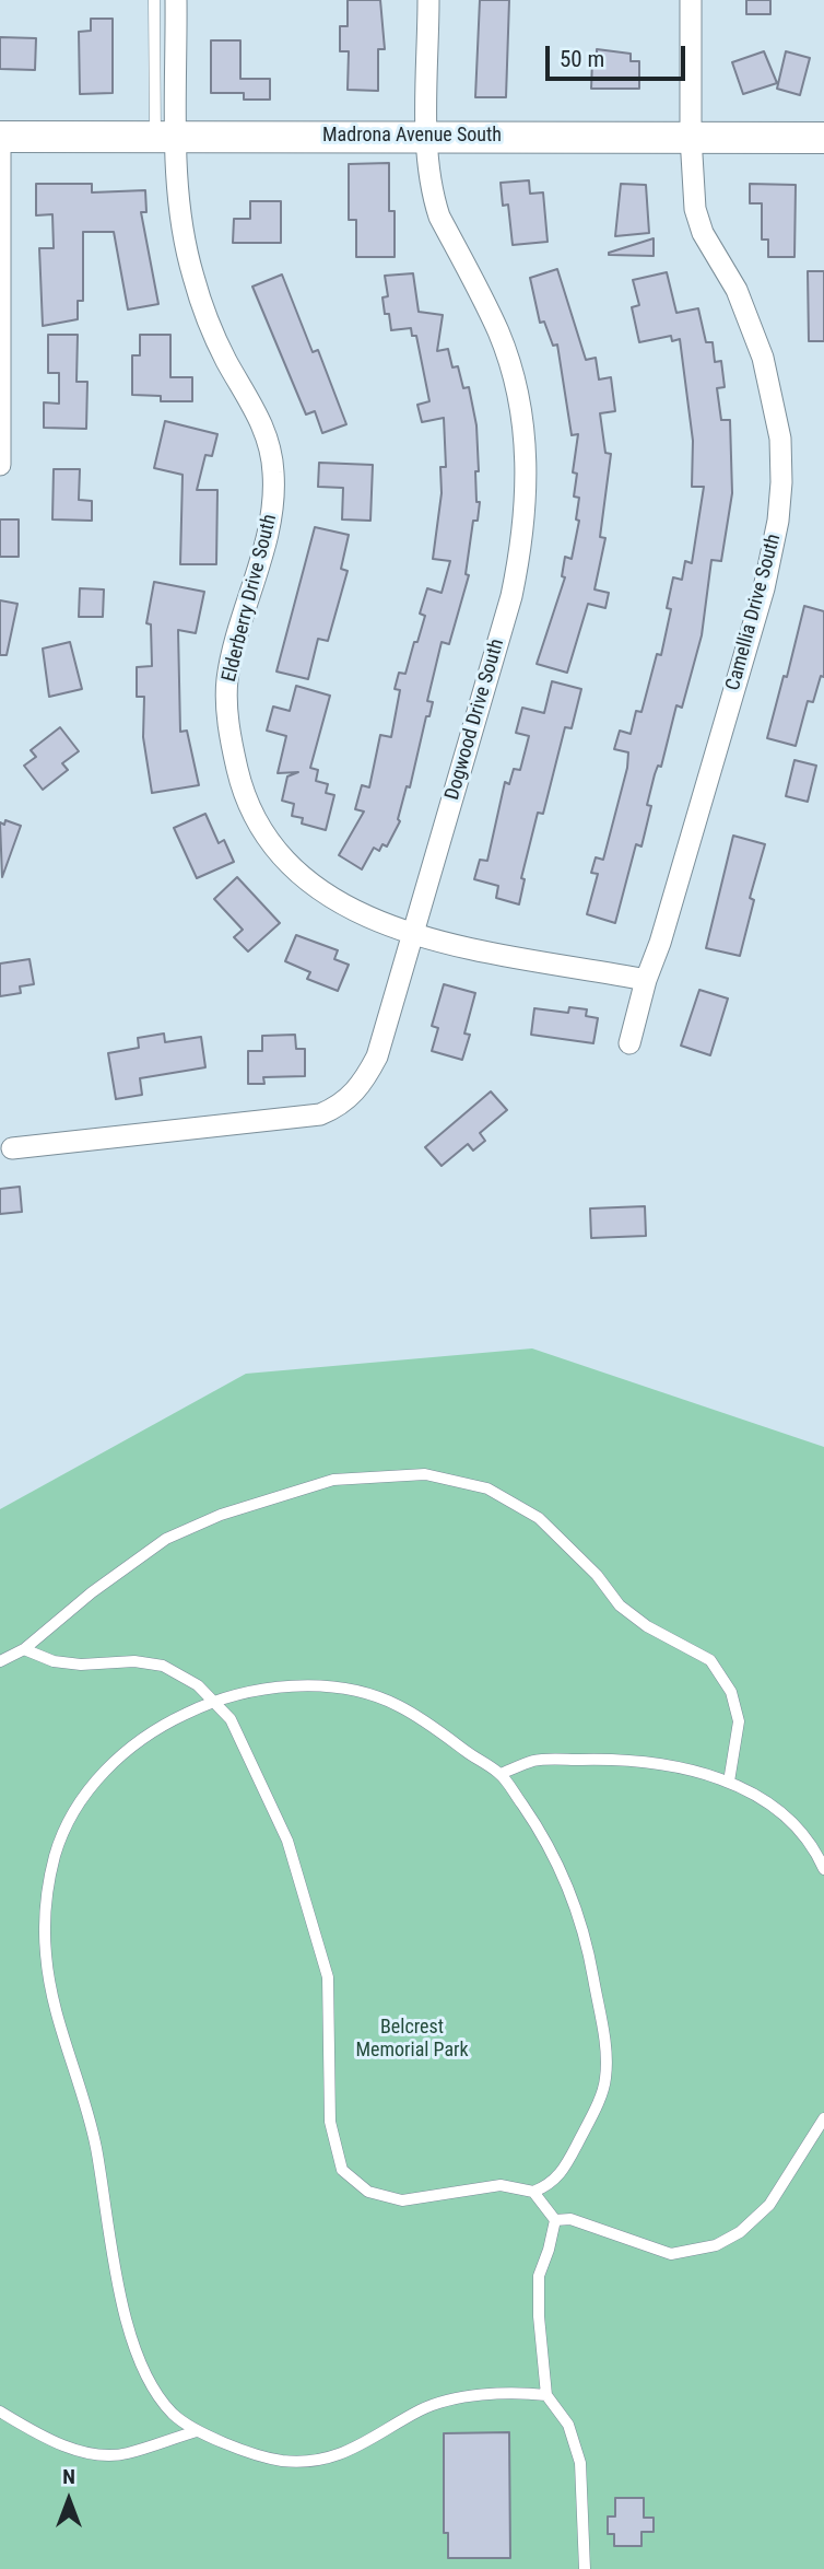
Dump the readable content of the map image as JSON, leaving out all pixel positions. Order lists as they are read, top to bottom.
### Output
{
  "streets": {
    "main road": ["Madrona Avenue South"],
    "street": ["Elderberry Drive South", "Camellia Drive South", "Dogwood Drive South"]
  },
  "crossings": [
    ["Madrona Avenue South", "Elderberry Drive South"],
    ["Madrona Avenue South", "Camellia Drive South"],
    ["Madrona Avenue South", "Dogwood Drive South"],
    ["Elderberry Drive South", "Camellia Drive South"],
    ["Elderberry Drive South", "Dogwood Drive South"]
  ],
  "parks": ["Belcrest Memorial Park"],
  "scale_bar": "50 m",
  "north": "top"
}
